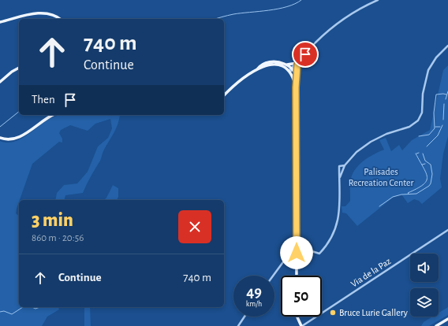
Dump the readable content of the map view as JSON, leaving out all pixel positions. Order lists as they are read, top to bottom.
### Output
{
  "streets": {
    "street": ["Via de la Paz"]
  },
  "parks": ["Palisades Recreation Center"],
  "places": ["Bruce Lurie Gallery"],
  "page": {
    "turn": ["740 m", "Continue"],
    "then": "Then",
    "heading": ["3 min", "860 m · 20:56"],
    "list": [
      {
        "name": "Continue",
        "value": "740 m"
      }
    ],
    "speed": "49 km/h",
    "limit": "50"
  }
}
